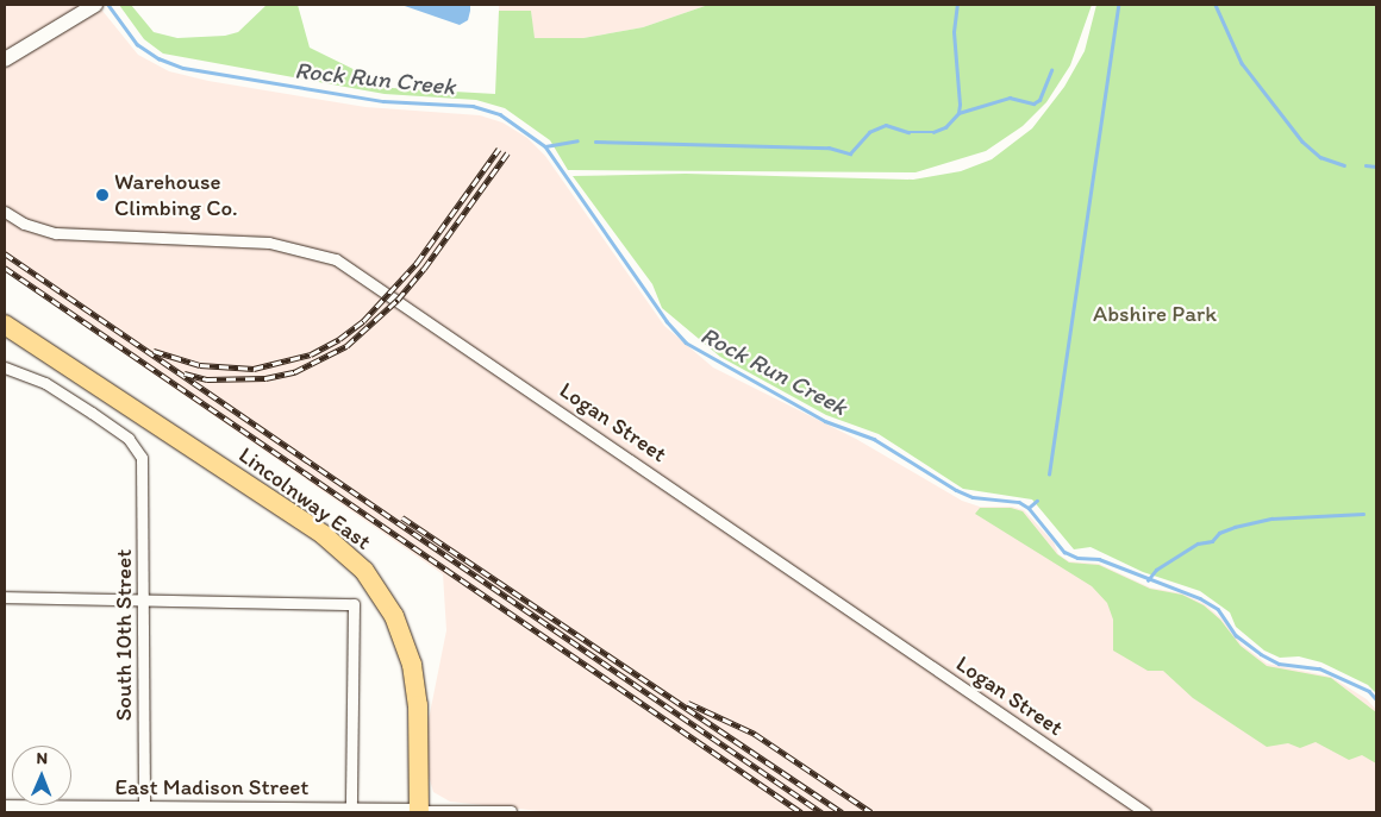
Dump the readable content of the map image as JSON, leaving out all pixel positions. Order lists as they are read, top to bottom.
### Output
{
  "streets": {
    "highway": ["Lincolnway East"],
    "main road": ["East Madison Street"],
    "street": ["Logan Street", "South 10th Street"]
  },
  "crossings": [
    ["Lincolnway East", "East Madison Street"],
    ["South 10th Street", "East Madison Street"]
  ],
  "water": ["Rock Run Creek"],
  "parks": ["Abshire Park"],
  "places": ["Warehouse Climbing Co."],
  "north": "top"
}
